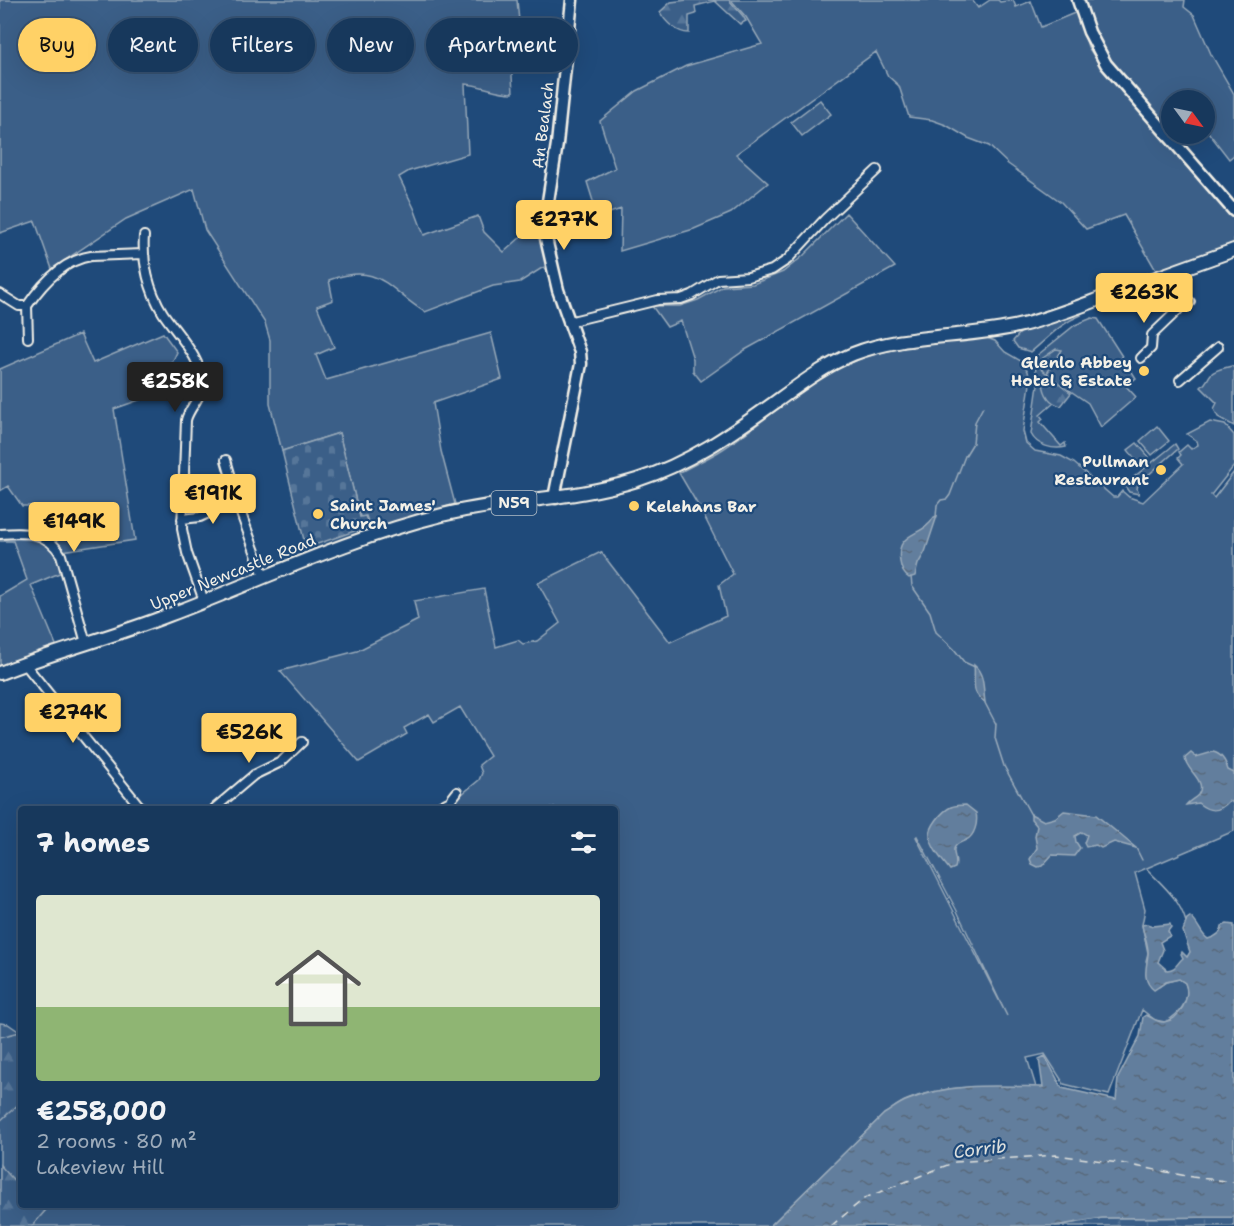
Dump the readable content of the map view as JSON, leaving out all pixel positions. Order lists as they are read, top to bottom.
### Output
{
  "streets": {
    "main road": ["N59", "Upper Newcastle Road"],
    "street": ["An Bealach"]
  },
  "crossings": [
    ["An Bealach", "Upper Newcastle Road"]
  ],
  "water": ["Corrib"],
  "places": [
    "Glenlo Abbey Hotel & Estate",
    "Pullman Restaurant",
    "Kelehans Bar",
    "Saint James' Church"
  ],
  "north": "bottom right",
  "page": {
    "chip": [
      "Buy",
      "Rent",
      "Filters",
      "New",
      "Apartment"
    ],
    "price": [
      "€277K",
      "€263K",
      "€258K",
      "€191K",
      "€149K",
      "€274K",
      "€526K"
    ],
    "heading": "7 homes",
    "list": [
      {
        "name": "€258,000",
        "note": "2 rooms · 80 m² · Lakeview Hill"
      }
    ]
  }
}
